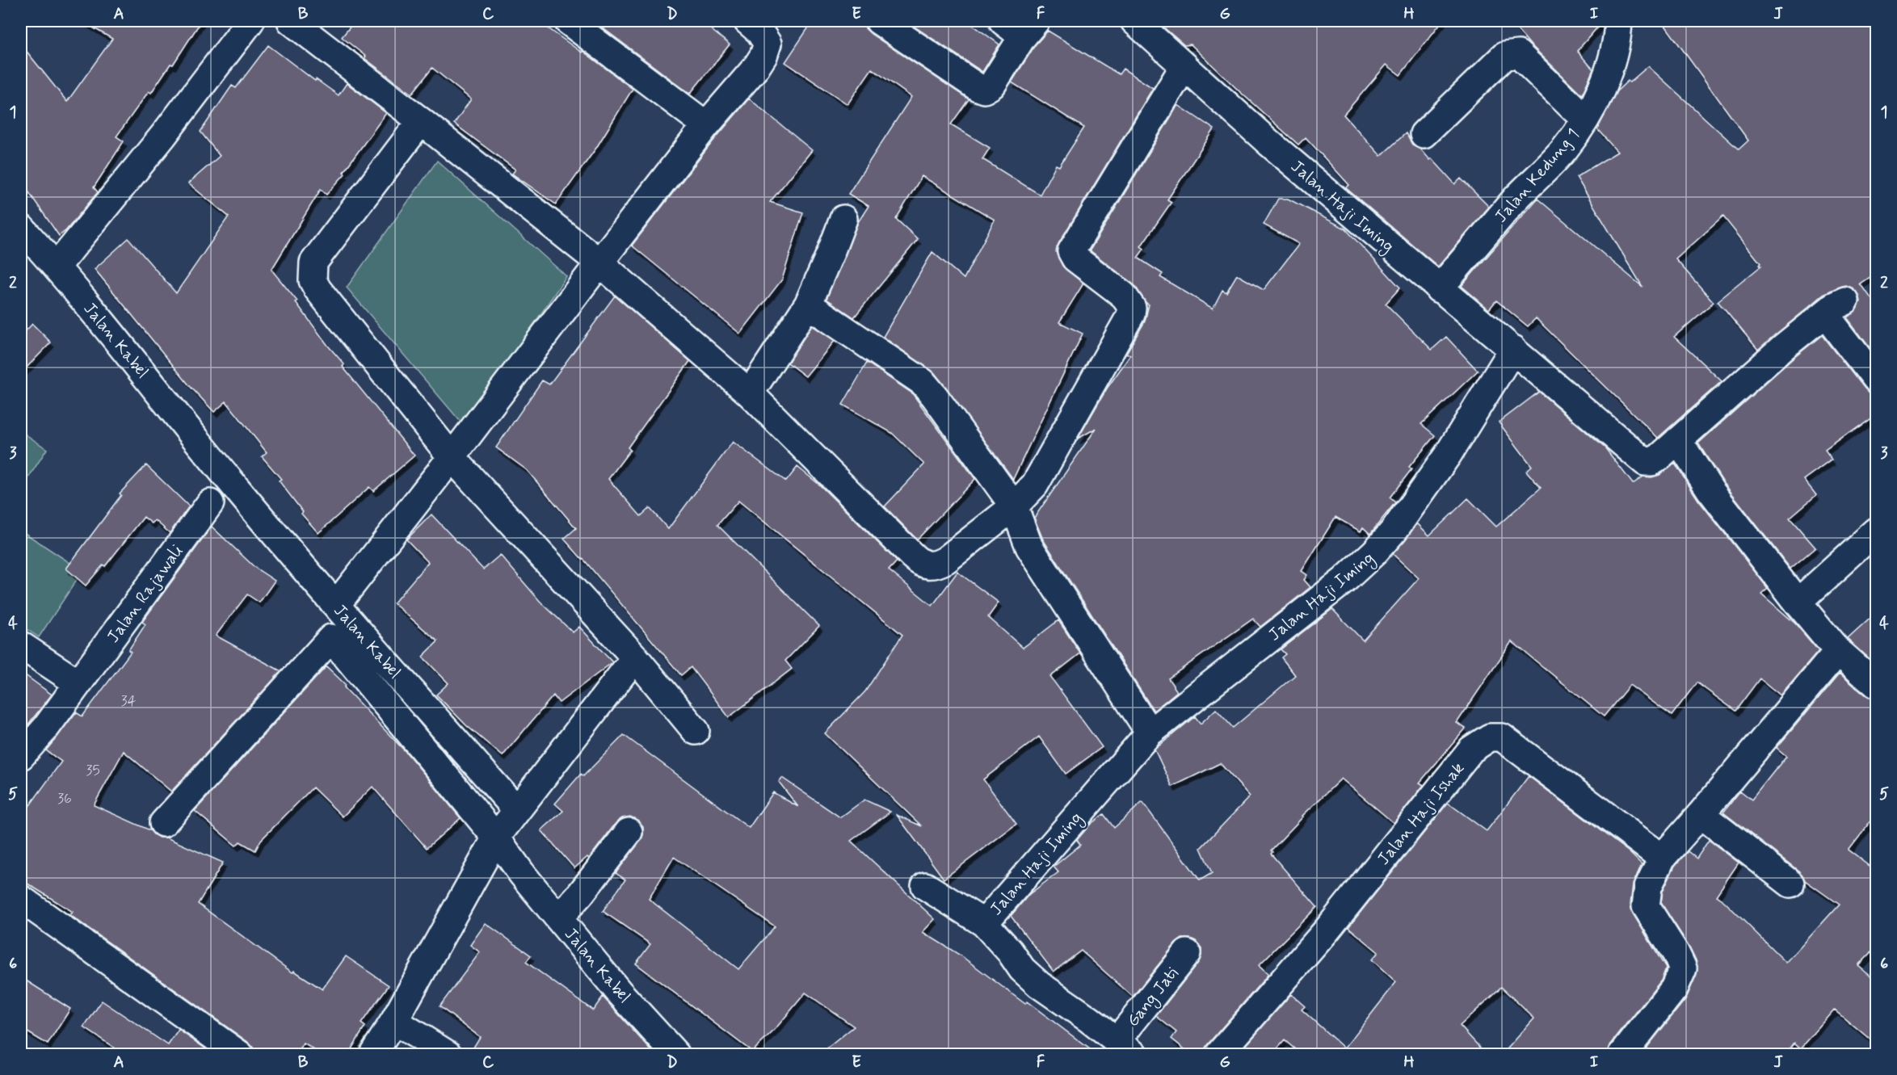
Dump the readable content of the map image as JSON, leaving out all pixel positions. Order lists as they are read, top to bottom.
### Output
{
  "streets": {
    "street": [
      "Jalan Kedung 1",
      "Jalan Haji Iming",
      "Jalan Kabel",
      "Jalan Rajawali",
      "Jalan Haji Ishak",
      "Gang Jati"
    ]
  },
  "crossings": [
    ["Jalan Kedung 1", "Jalan Haji Iming"],
    ["Jalan Haji Iming", "Gang Jati"]
  ],
  "house_numbers": ["34", "35", "36"],
  "grid": {
    "columns": [
      "A",
      "B",
      "C",
      "D",
      "E",
      "F",
      "G",
      "H",
      "I",
      "J"
    ],
    "rows": [
      "1",
      "2",
      "3",
      "4",
      "5",
      "6"
    ]
  }
}
